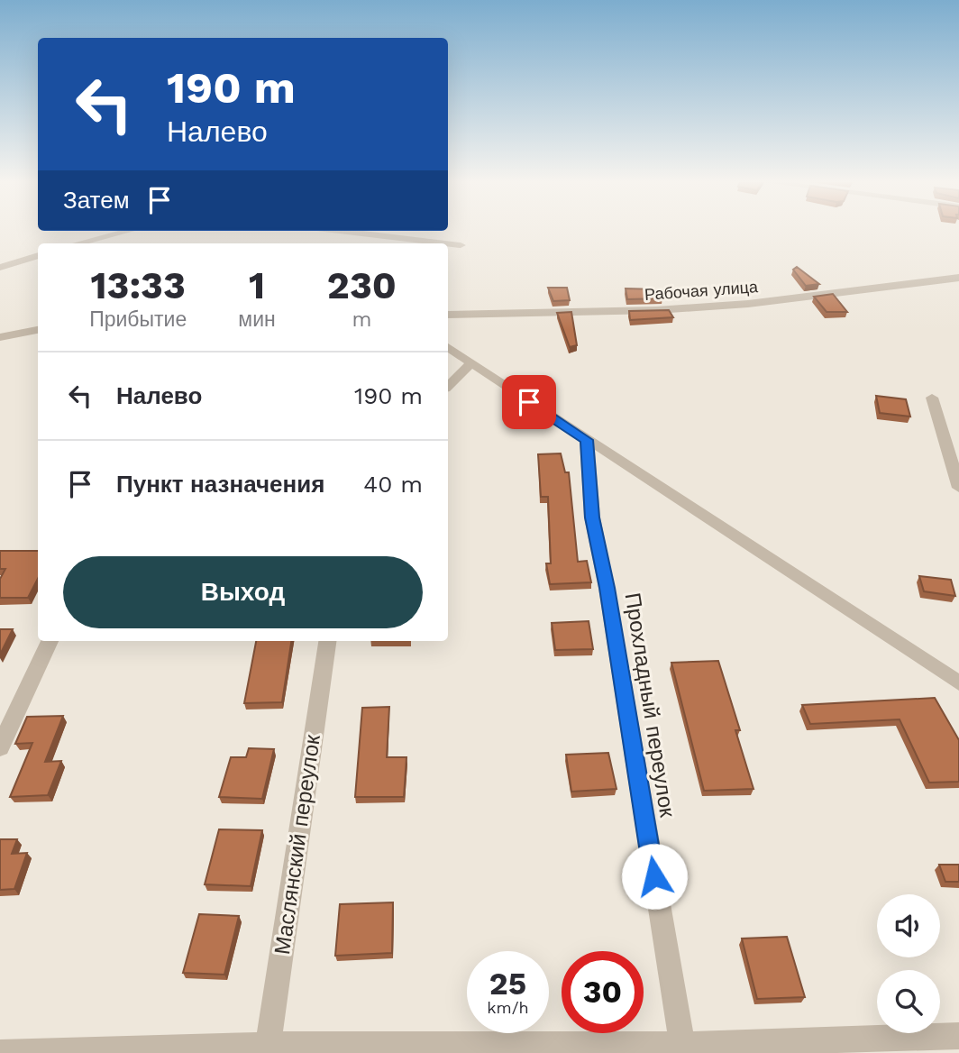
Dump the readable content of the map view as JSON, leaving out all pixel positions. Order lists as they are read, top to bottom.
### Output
{
  "streets": {
    "street": ["Рабочая улица", "Прохладный переулок", "Маслянский переулок"]
  },
  "page": {
    "turn": ["190 m", "Налево"],
    "then": "Затем",
    "eta": [
      "13:33",
      "Прибытие",
      "1",
      "мин",
      "230",
      "m"
    ],
    "list": [
      {
        "name": "Налево",
        "value": "190 m"
      },
      {
        "name": "Пункт назначения",
        "value": "40 m"
      }
    ],
    "buttons": "Выход",
    "speed": "25 km/h",
    "limit": "30"
  }
}
